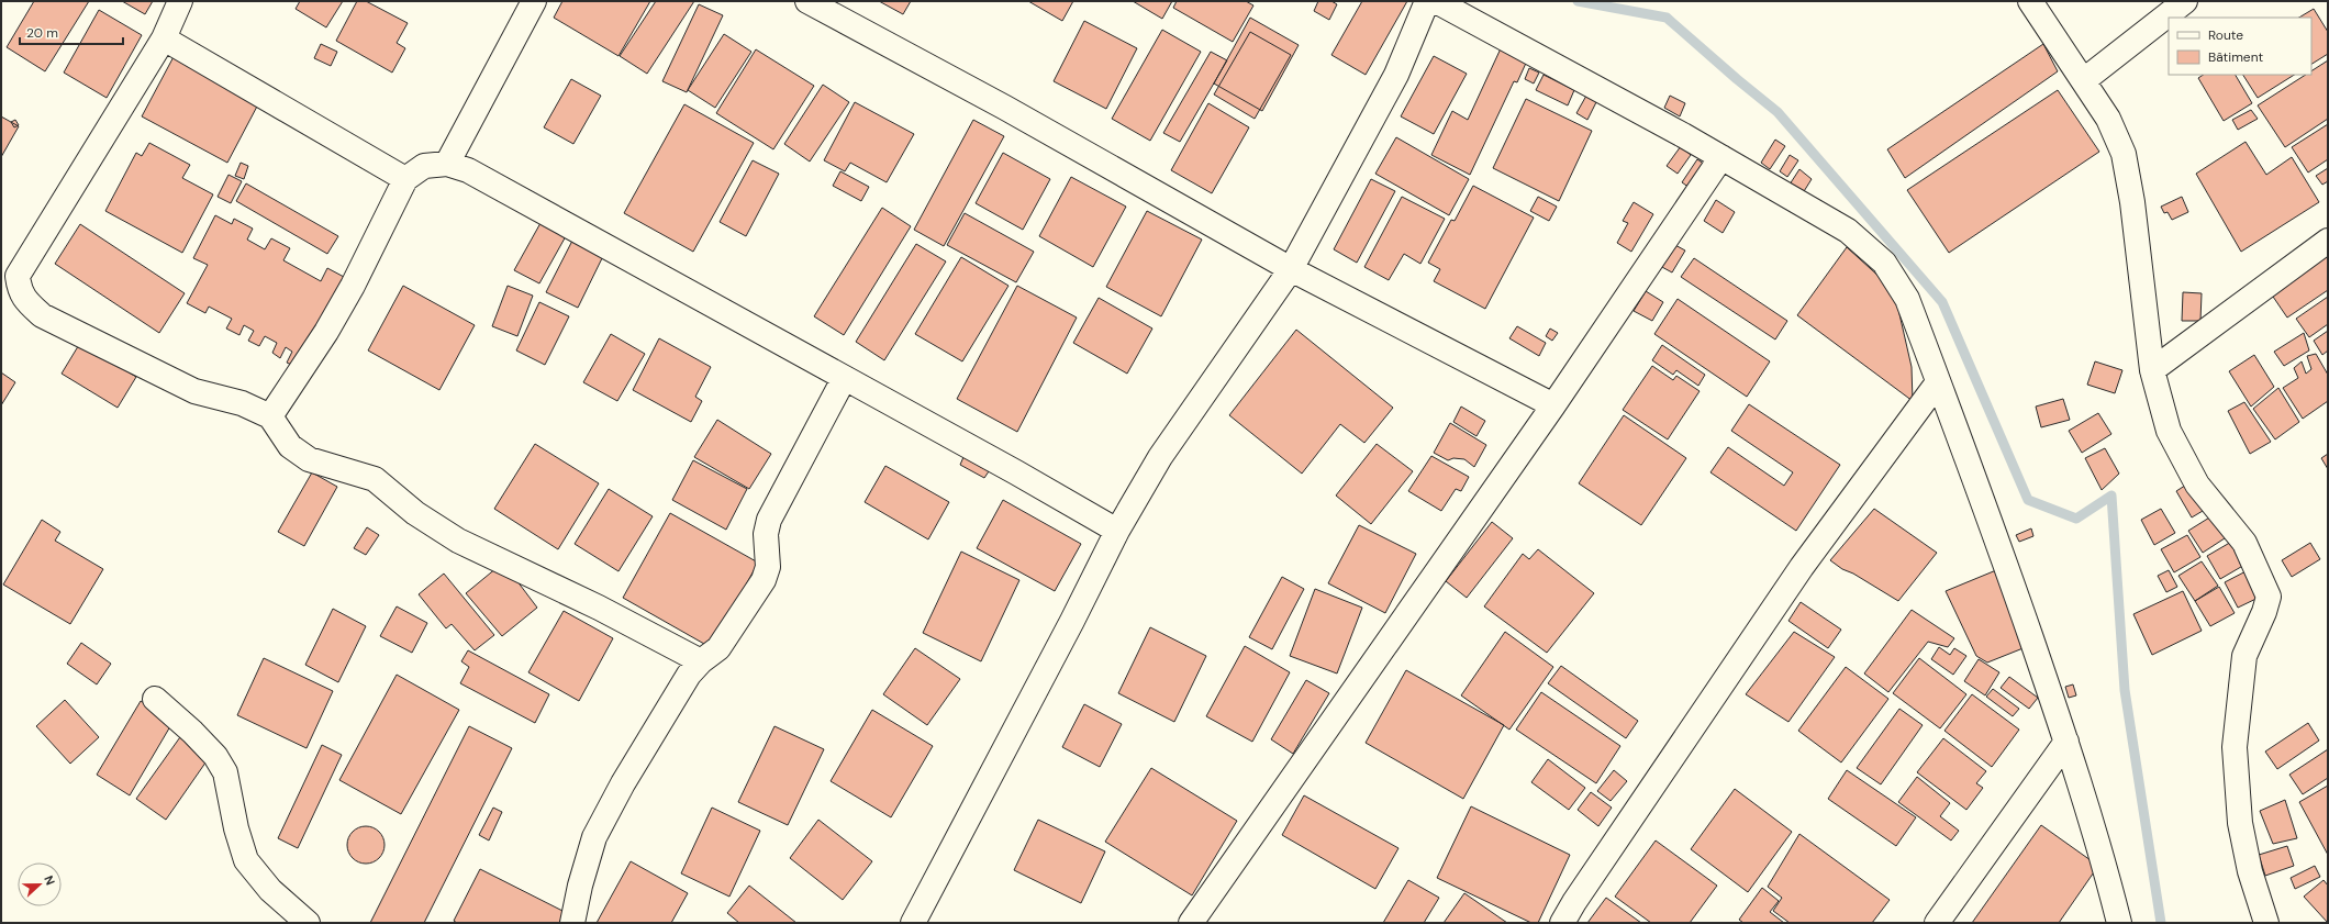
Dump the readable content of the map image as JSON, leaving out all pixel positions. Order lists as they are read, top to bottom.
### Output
{
  "legend": ["Route", "Bâtiment"],
  "scale_bar": "20 m",
  "north": "right"
}
